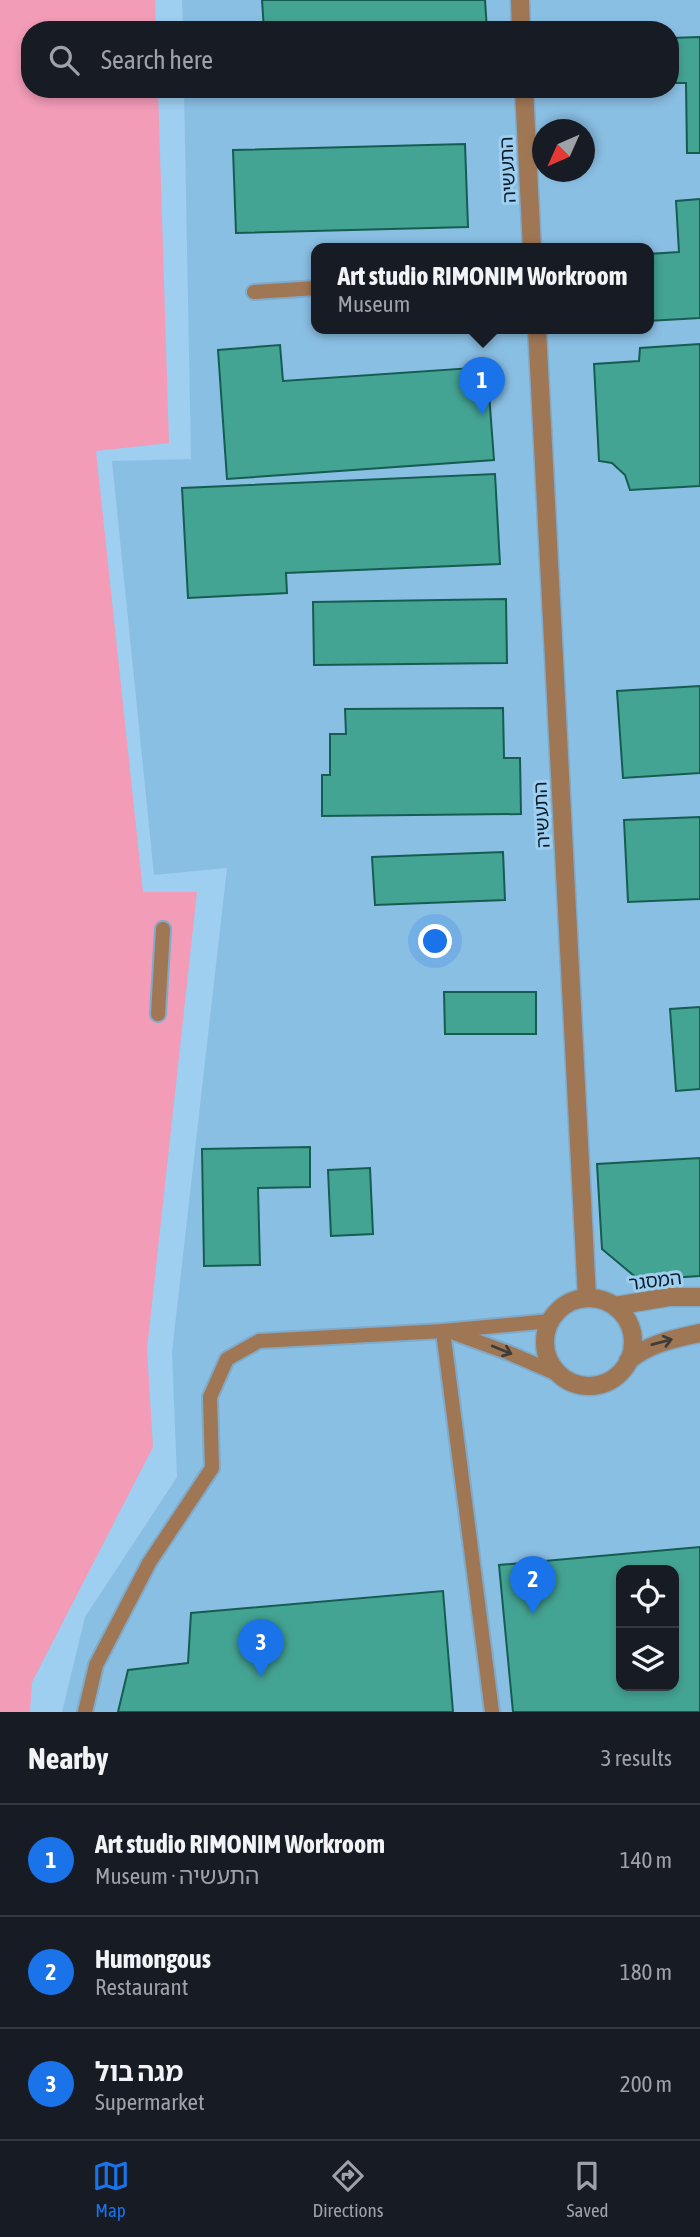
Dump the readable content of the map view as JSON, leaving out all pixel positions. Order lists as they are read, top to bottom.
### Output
{
  "streets": {
    "street": ["התעשיה", "המסגר"]
  },
  "crossings": [
    ["התעשיה", "המסגר"]
  ],
  "north": "bottom left",
  "page": {
    "search": "Search here",
    "popup": ["Art studio RIMONIM Workroom", "Museum"],
    "pins": ["1", "2", "3"],
    "heading": ["Nearby", "3 results"],
    "list": [
      {
        "mark": "1",
        "name": "Art studio RIMONIM Workroom",
        "note": "Museum · התעשיה",
        "value": "140 m"
      },
      {
        "mark": "2",
        "name": "Humongous",
        "note": "Restaurant",
        "value": "180 m"
      },
      {
        "mark": "3",
        "name": "מגה בול",
        "note": "Supermarket",
        "value": "200 m"
      }
    ],
    "nav": ["Map", "Directions", "Saved"]
  }
}
